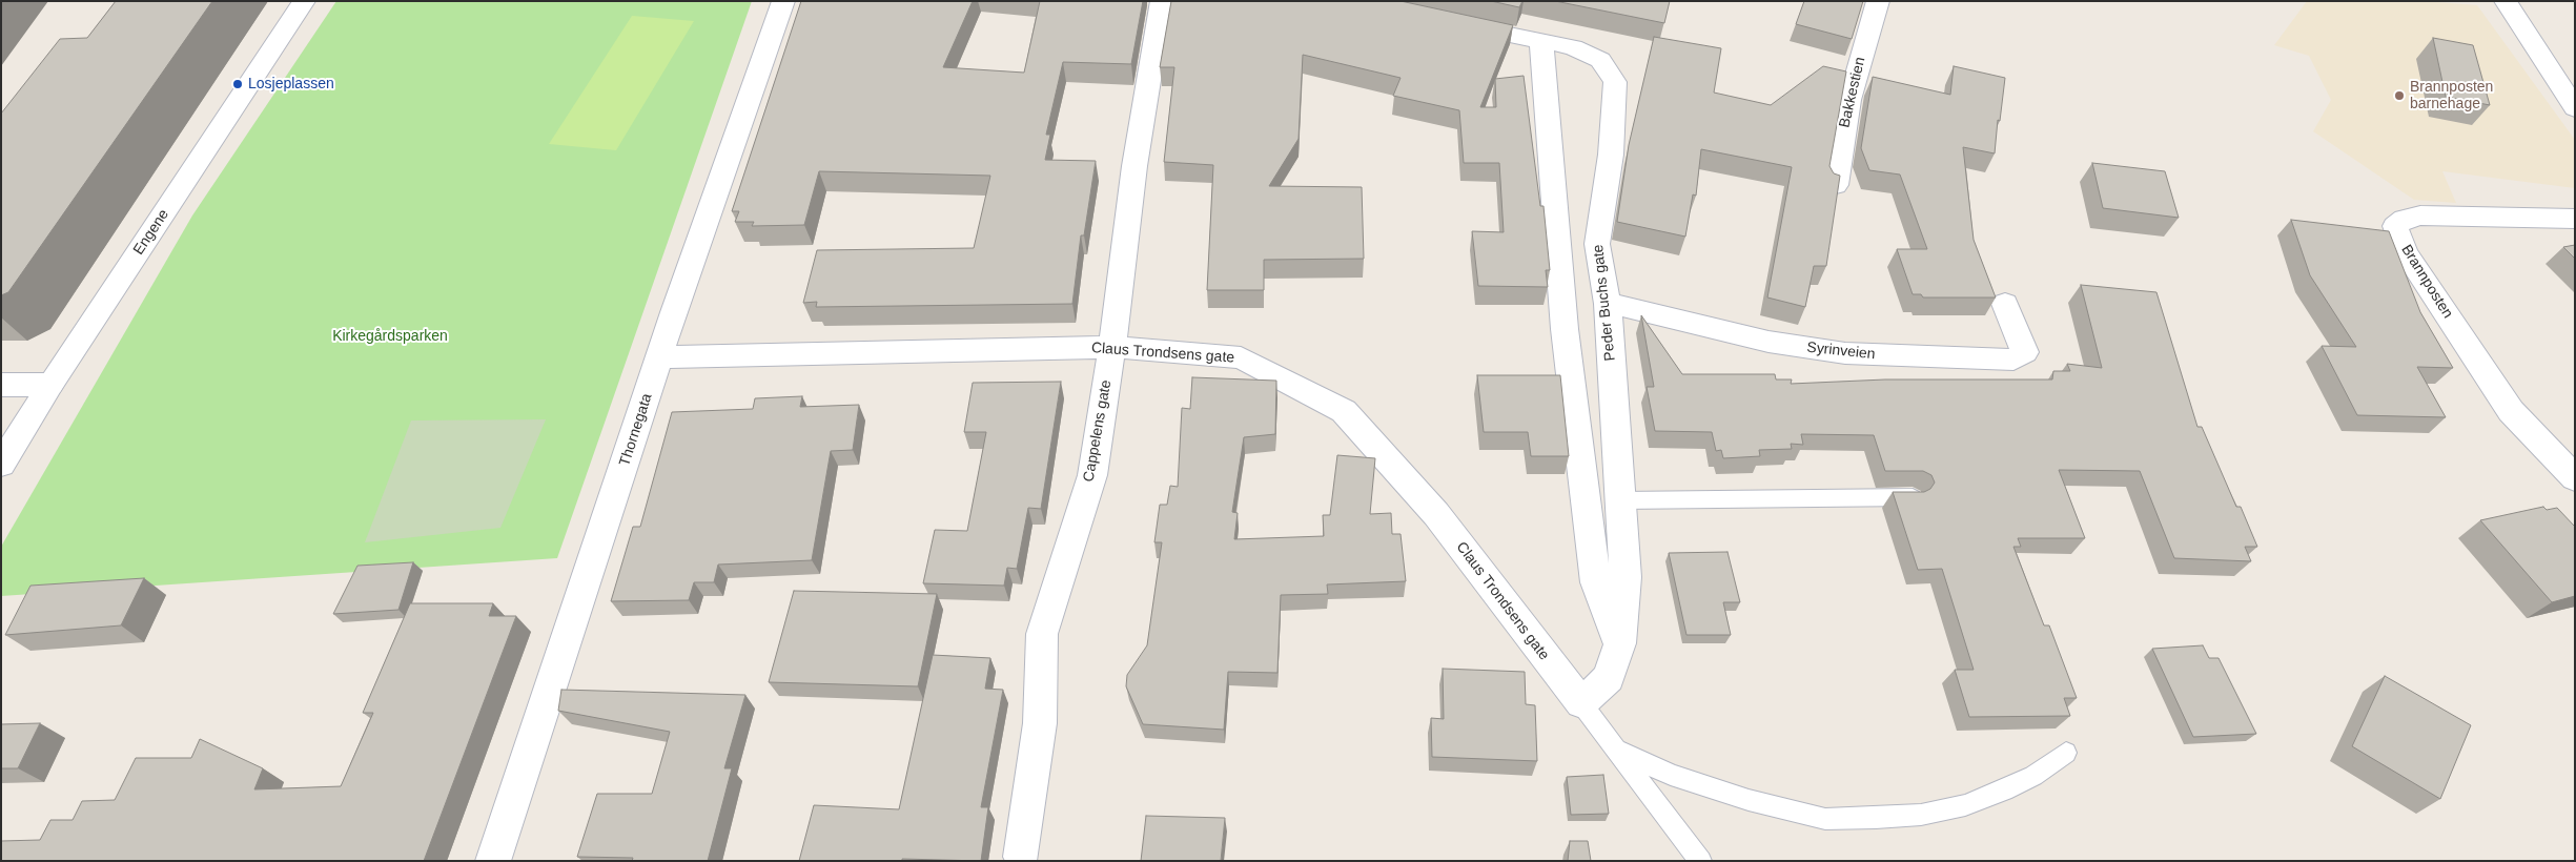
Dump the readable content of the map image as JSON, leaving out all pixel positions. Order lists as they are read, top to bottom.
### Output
{
  "streets": {
    "street": [
      "Bakkestien",
      "Engene",
      "Brannposten",
      "Peder Buchs gate",
      "Syrinveien",
      "Claus Trondsens gate",
      "Thornegata",
      "Cappelens gate"
    ]
  },
  "crossings": [
    ["Peder Buchs gate", "Syrinveien"],
    ["Peder Buchs gate", "Claus Trondsens gate"],
    ["Claus Trondsens gate", "Thornegata"],
    ["Claus Trondsens gate", "Cappelens gate"]
  ],
  "parks": ["Kirkegårdsparken"],
  "places": ["Losjeplassen", "Brannposten barnehage"]
}
